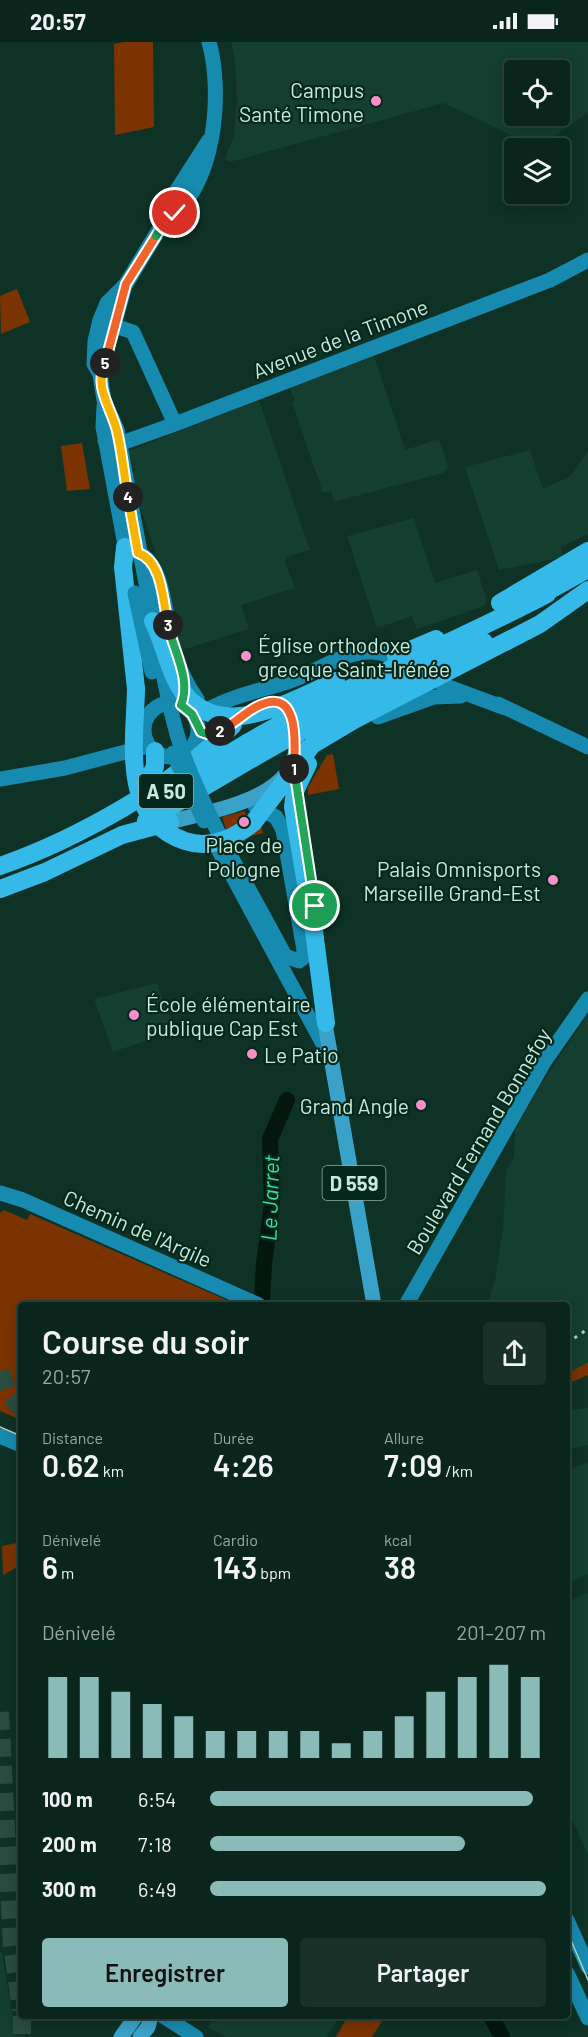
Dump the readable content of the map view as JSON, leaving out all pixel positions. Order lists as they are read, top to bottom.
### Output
{
  "streets": {
    "highway": ["A 50"],
    "main road": ["D 559"],
    "street": ["Avenue de la Timone", "Boulevard Fernand Bonnefoy", "Chemin de l'Argile"]
  },
  "water": ["Le Jarret"],
  "places": [
    "Campus Santé Timone",
    "Église orthodoxe grecque Saint-Irénée",
    "Place de Pologne",
    "Palais Omnisports Marseille Grand-Est",
    "École élémentaire publique Cap Est",
    "Le Patio",
    "Grand Angle"
  ],
  "page": {
    "status": "20:57",
    "pins": [
      "5",
      "4",
      "3",
      "2",
      "1"
    ],
    "heading": ["Course du soir", "20:57"],
    "stats": [
      ["Distance", "0.62 km"],
      ["Durée", "4:26"],
      ["Allure", "7:09 /km"],
      ["Dénivelé", "6 m"],
      ["Cardio", "143 bpm"],
      ["kcal", "38"]
    ],
    "chart": ["Dénivelé", "201–207 m"],
    "list": [
      {
        "name": "100 m",
        "note": "6:54"
      },
      {
        "name": "200 m",
        "note": "7:18"
      },
      {
        "name": "300 m",
        "note": "6:49"
      }
    ],
    "buttons": ["Enregistrer", "Partager"]
  }
}
